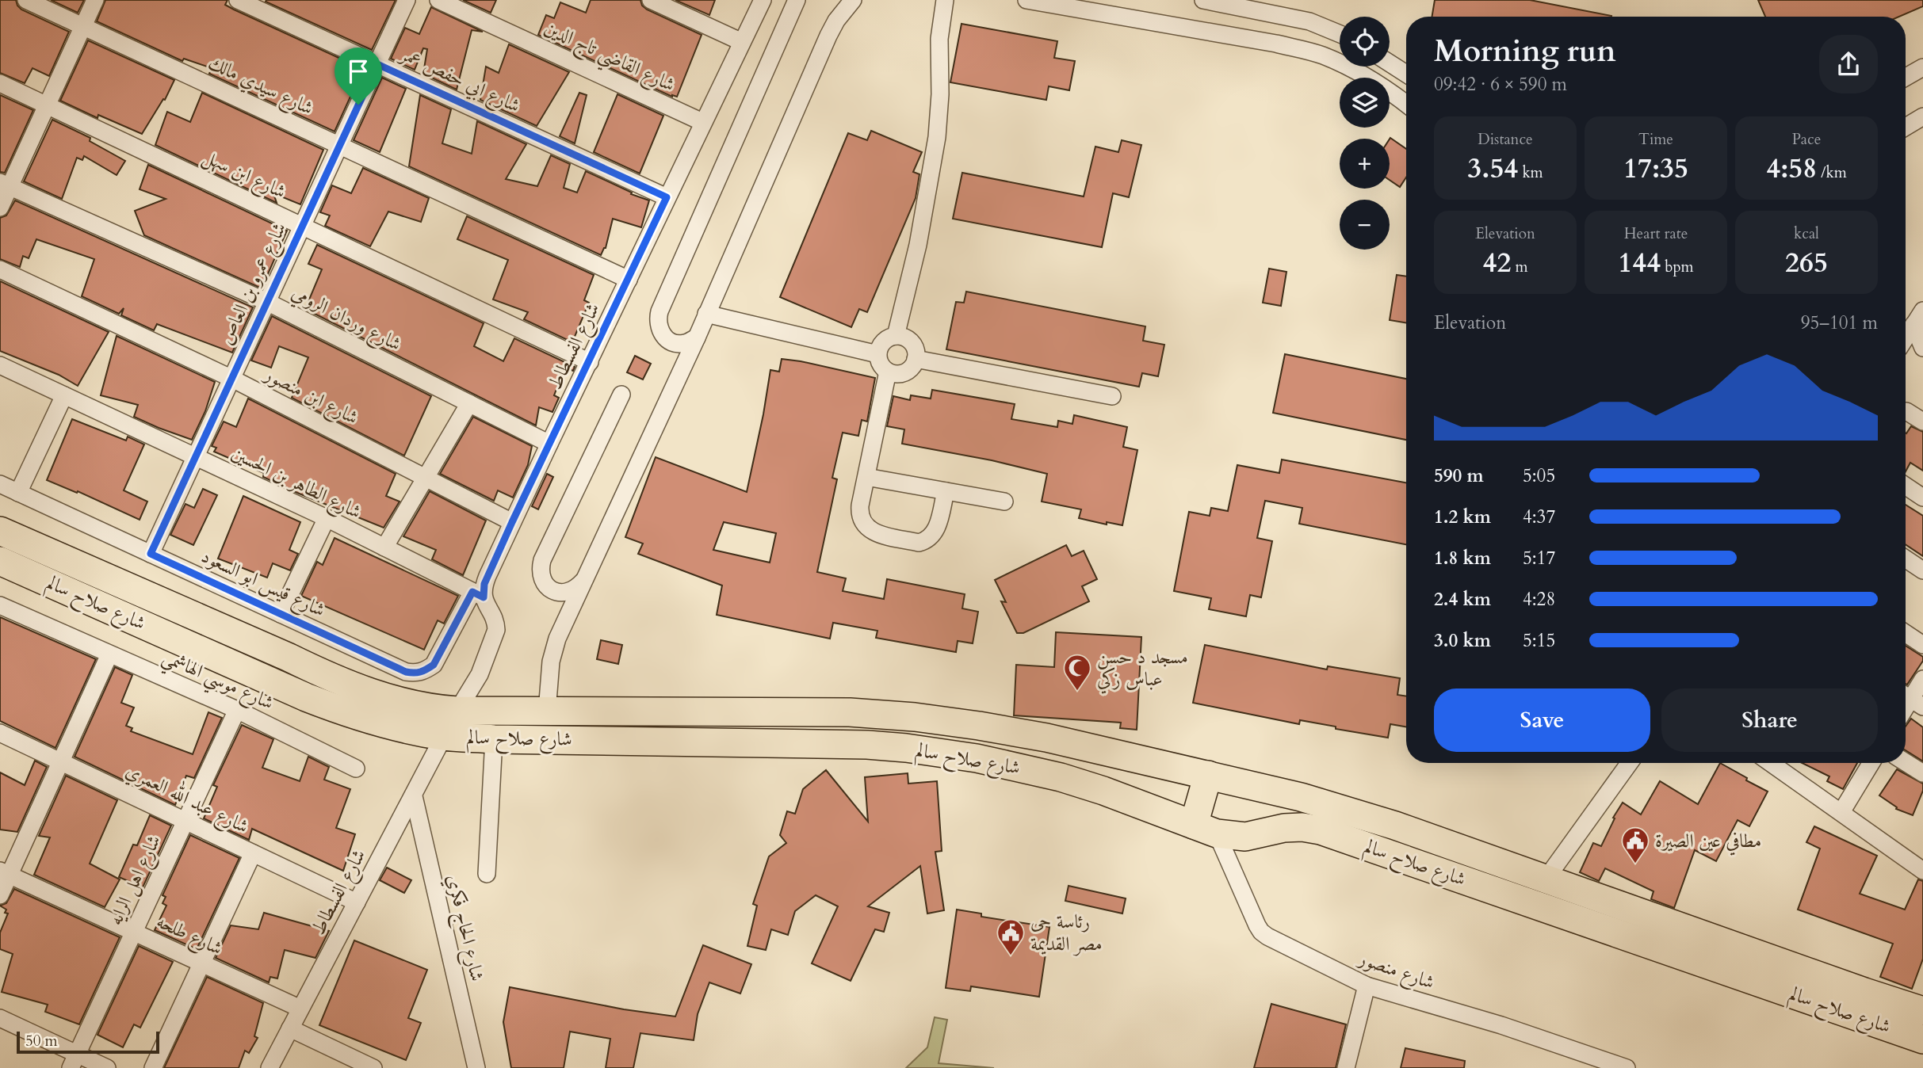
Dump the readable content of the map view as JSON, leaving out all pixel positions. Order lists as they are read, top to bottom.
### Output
{
  "streets": {
    "highway": ["شارع صلاح سالم"],
    "street": [
      "شارع القاضي تاج الدين",
      "شارع ابي حفص عمر",
      "شارع سيدي مالك",
      "شارع ابن سهل",
      "شارع عمرو بن العاص",
      "شارع وردان الرومي",
      "شارع الفسطاط",
      "شارع ابن منصور",
      "شارع الطاهر بن الحسين",
      "شارع قيس ابو السعود",
      "شارع موسي الهاشمي",
      "شارع عبد الله العمري",
      "شارع اهل الرايه",
      "شارع الحاج فكري",
      "شارع طلحه",
      "شارع منصور"
    ]
  },
  "crossings": [
    ["شارع القاضي تاج الدين", "شارع الفسطاط"],
    ["شارع ابي حفص عمر", "شارع عمرو بن العاص"],
    ["شارع ابي حفص عمر", "شارع الفسطاط"],
    ["شارع سيدي مالك", "شارع عمرو بن العاص"],
    ["شارع سيدي مالك", "شارع الفسطاط"],
    ["شارع ابن سهل", "شارع عمرو بن العاص"],
    ["شارع ابن سهل", "شارع الفسطاط"],
    ["شارع عمرو بن العاص", "شارع وردان الرومي"],
    ["شارع عمرو بن العاص", "شارع ابن منصور"],
    ["شارع عمرو بن العاص", "شارع الطاهر بن الحسين"],
    ["شارع عمرو بن العاص", "شارع قيس ابو السعود"],
    ["شارع وردان الرومي", "شارع الفسطاط"],
    ["شارع الفسطاط", "شارع ابن منصور"],
    ["شارع الفسطاط", "شارع الطاهر بن الحسين"],
    ["شارع الفسطاط", "شارع قيس ابو السعود"],
    ["شارع الفسطاط", "شارع صلاح سالم"],
    ["شارع الفسطاط", "شارع عبد الله العمري"],
    ["شارع الفسطاط", "شارع الحاج فكري"],
    ["شارع الفسطاط", "شارع طلحه"],
    ["شارع الطاهر بن الحسين", "شارع قيس ابو السعود"],
    ["شارع صلاح سالم", "شارع الحاج فكري"],
    ["شارع صلاح سالم", "شارع منصور"],
    ["شارع موسي الهاشمي", "شارع اهل الرايه"],
    ["شارع عبد الله العمري", "شارع اهل الرايه"],
    ["شارع اهل الرايه", "شارع طلحه"]
  ],
  "places": {
    "mosque": ["مسجد د حسن عباس زكي"],
    "public building": ["مطافي عين الصيرة", "رئاسة حى مصر القديمة"]
  },
  "scale_bar": "50 m",
  "page": {
    "map_buttons": ["+", "−"],
    "heading": ["Morning run", "09:42 · 6 × 590 m"],
    "stats": [
      ["Distance", "3.54 km"],
      ["Time", "17:35"],
      ["Pace", "4:58 /km"],
      ["Elevation", "42 m"],
      ["Heart rate", "144 bpm"],
      ["kcal", "265"]
    ],
    "chart": ["Elevation", "95–101 m"],
    "list": [
      {
        "name": "590 m",
        "note": "5:05"
      },
      {
        "name": "1.2 km",
        "note": "4:37"
      },
      {
        "name": "1.8 km",
        "note": "5:17"
      },
      {
        "name": "2.4 km",
        "note": "4:28"
      },
      {
        "name": "3.0 km",
        "note": "5:15"
      }
    ],
    "buttons": ["Save", "Share"],
    "scale": "50 m"
  }
}
